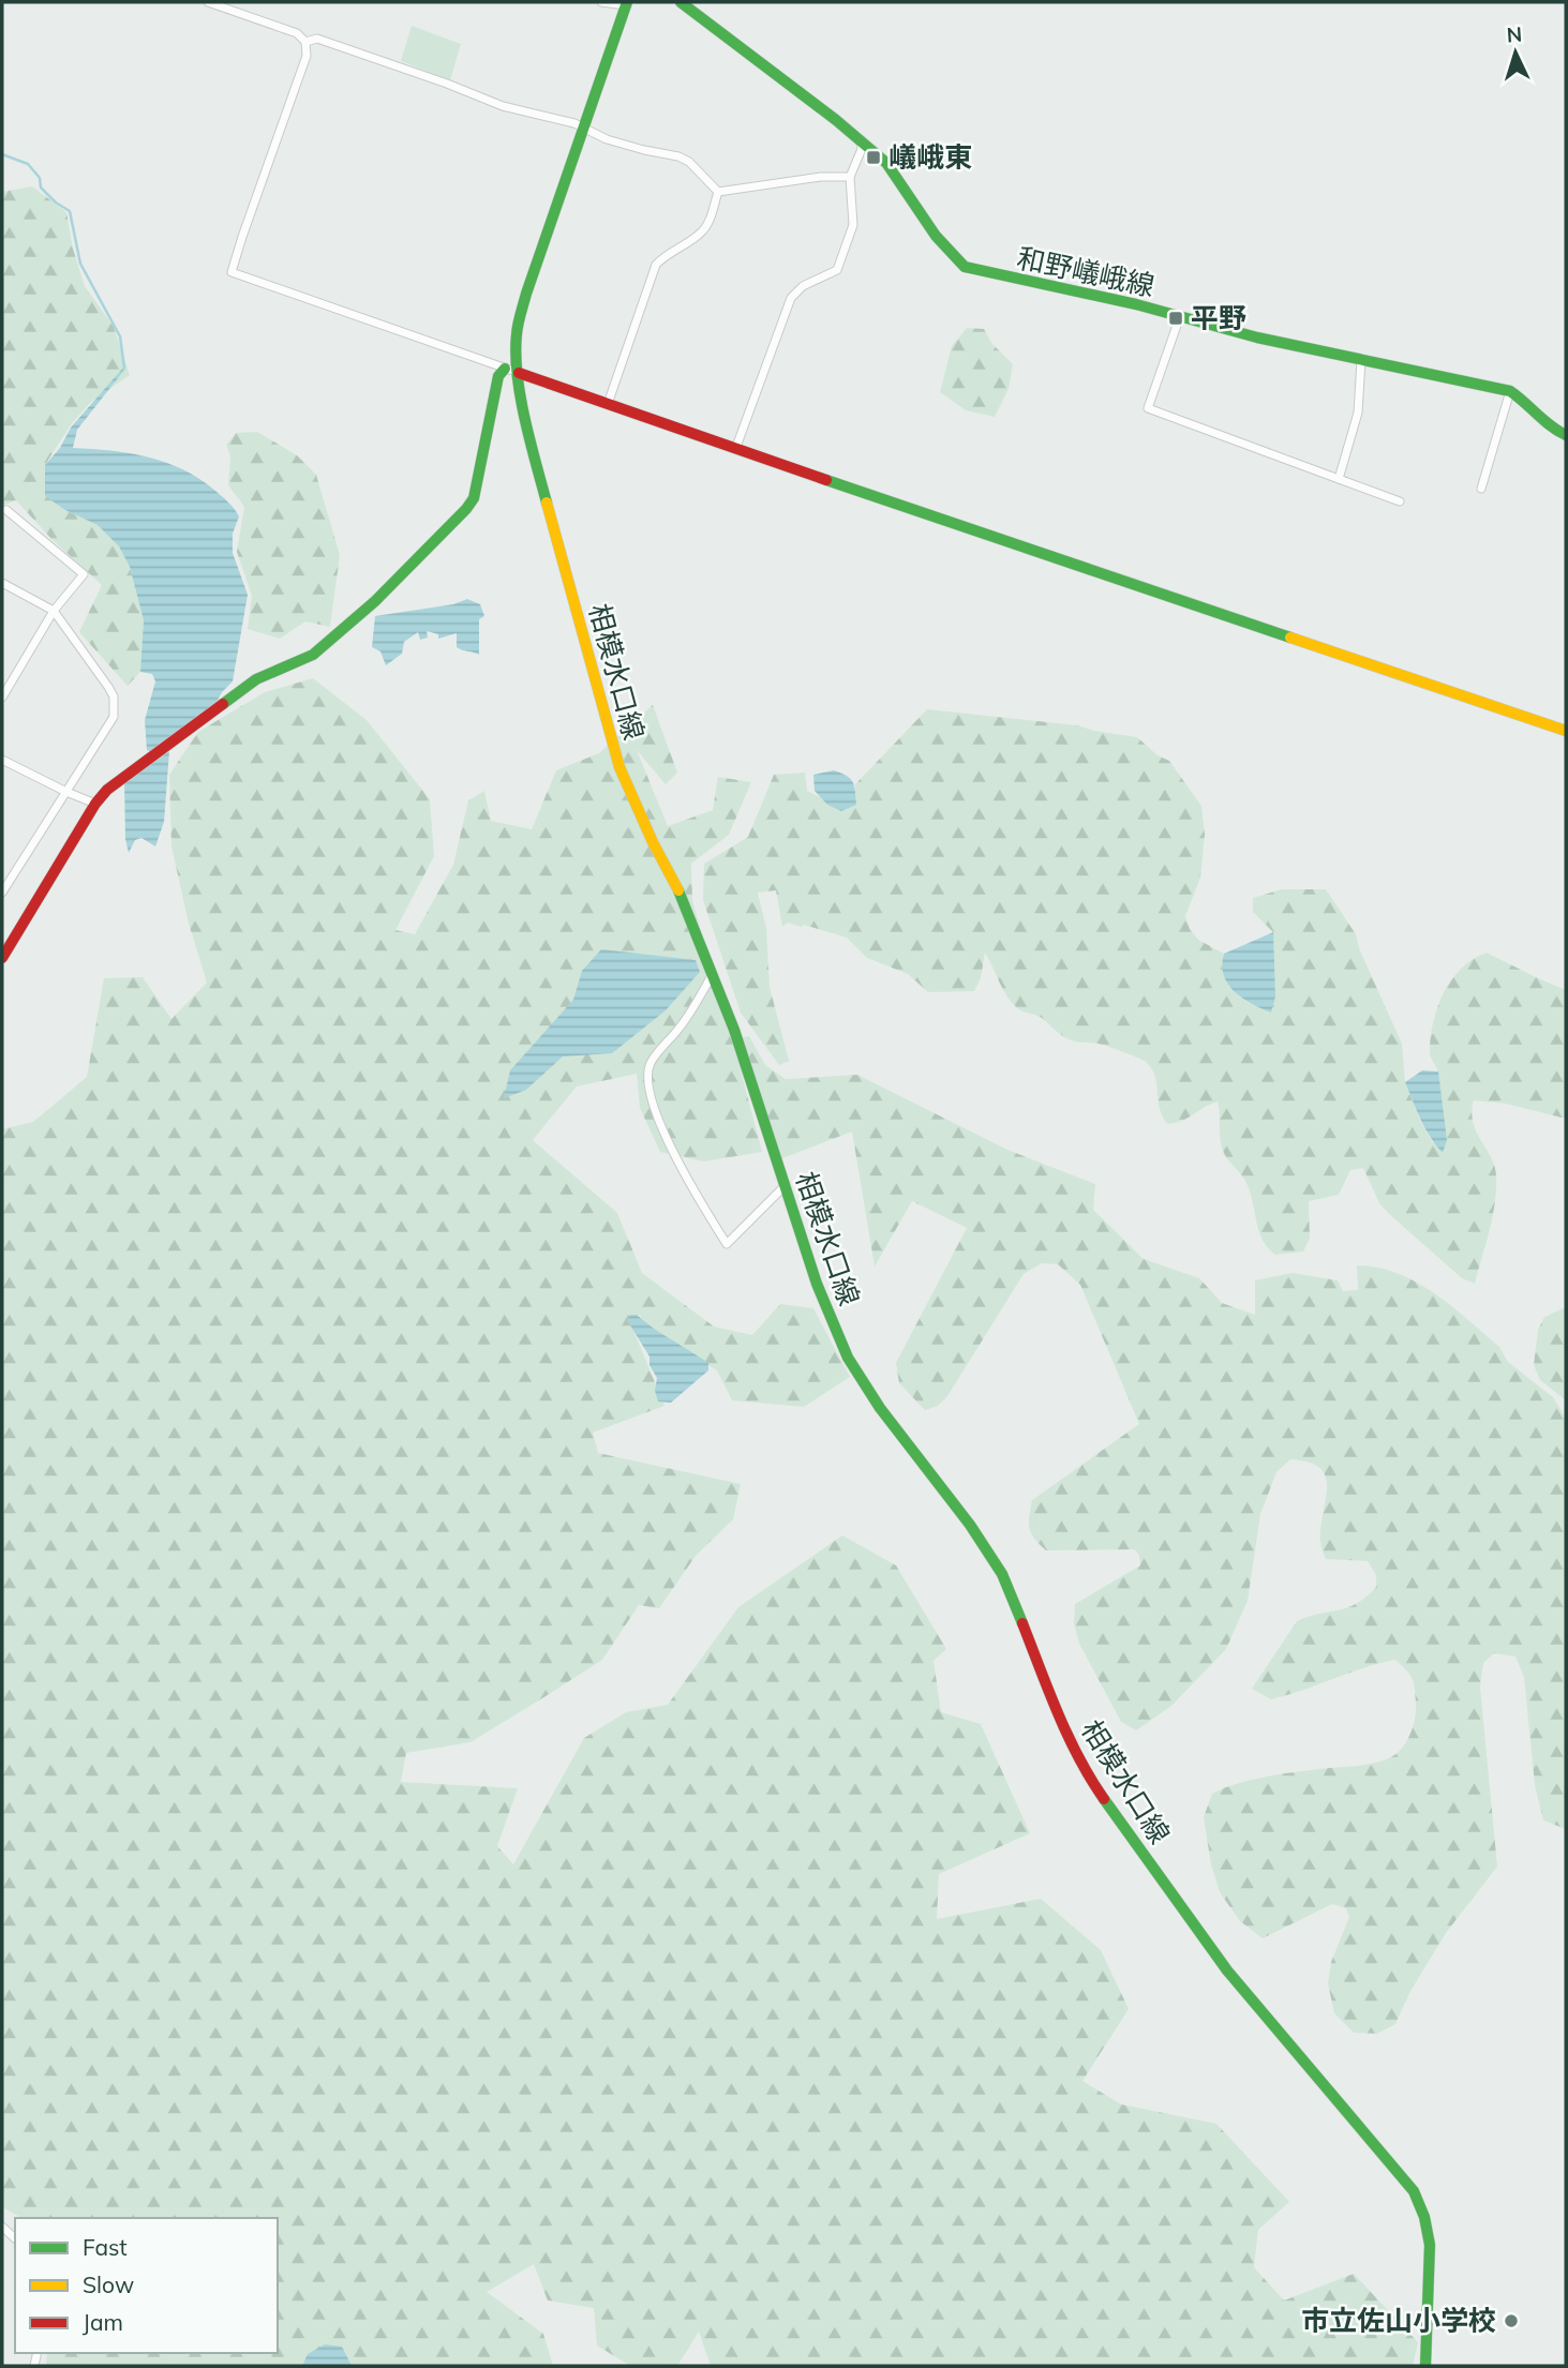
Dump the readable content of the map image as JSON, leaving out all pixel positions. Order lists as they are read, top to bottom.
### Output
{
  "streets": {
    "main road": ["和野嶬峨線", "相模水口線"]
  },
  "places": {
    "transit": ["嶬峨東", "平野"],
    "other": ["市立佐山小学校"]
  },
  "legend": ["Fast", "Slow", "Jam"],
  "north": "top"
}
